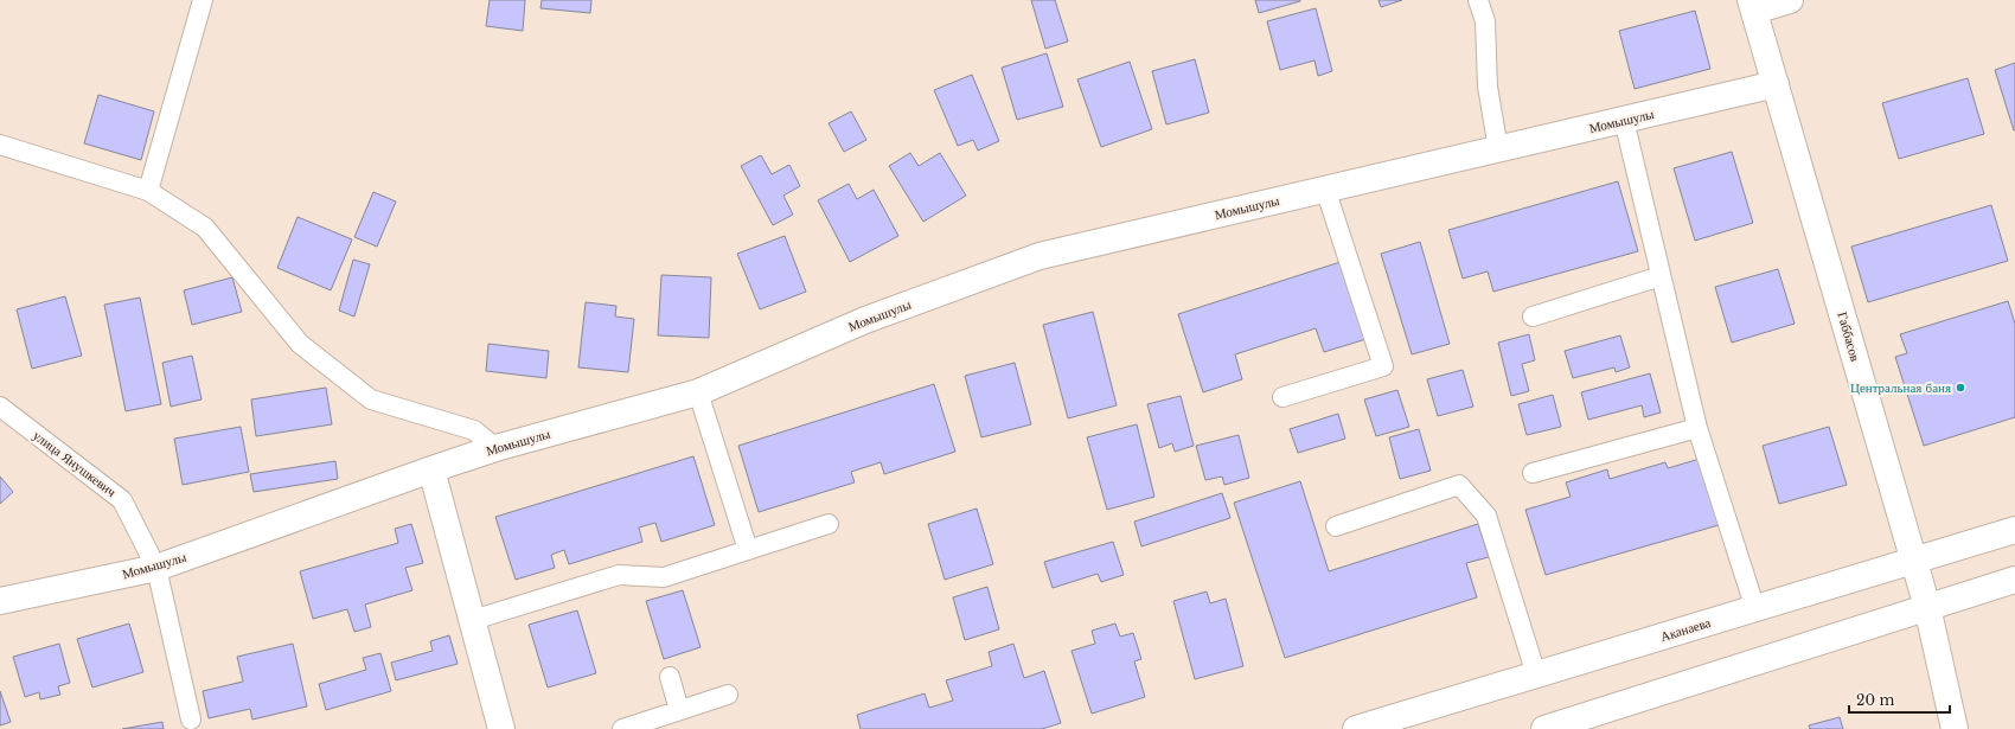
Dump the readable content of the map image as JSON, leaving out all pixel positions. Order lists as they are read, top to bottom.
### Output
{
  "streets": {
    "street": ["Момышулы", "Габбасов", "Аканаева"],
    "lane": ["улица Янушкевич"]
  },
  "crossings": [
    ["Момышулы", "Габбасов"],
    ["Момышулы", "улица Янушкевич"],
    ["Габбасов", "Аканаева"]
  ],
  "places": ["Центральная баня"],
  "scale_bar": "20 m"
}
